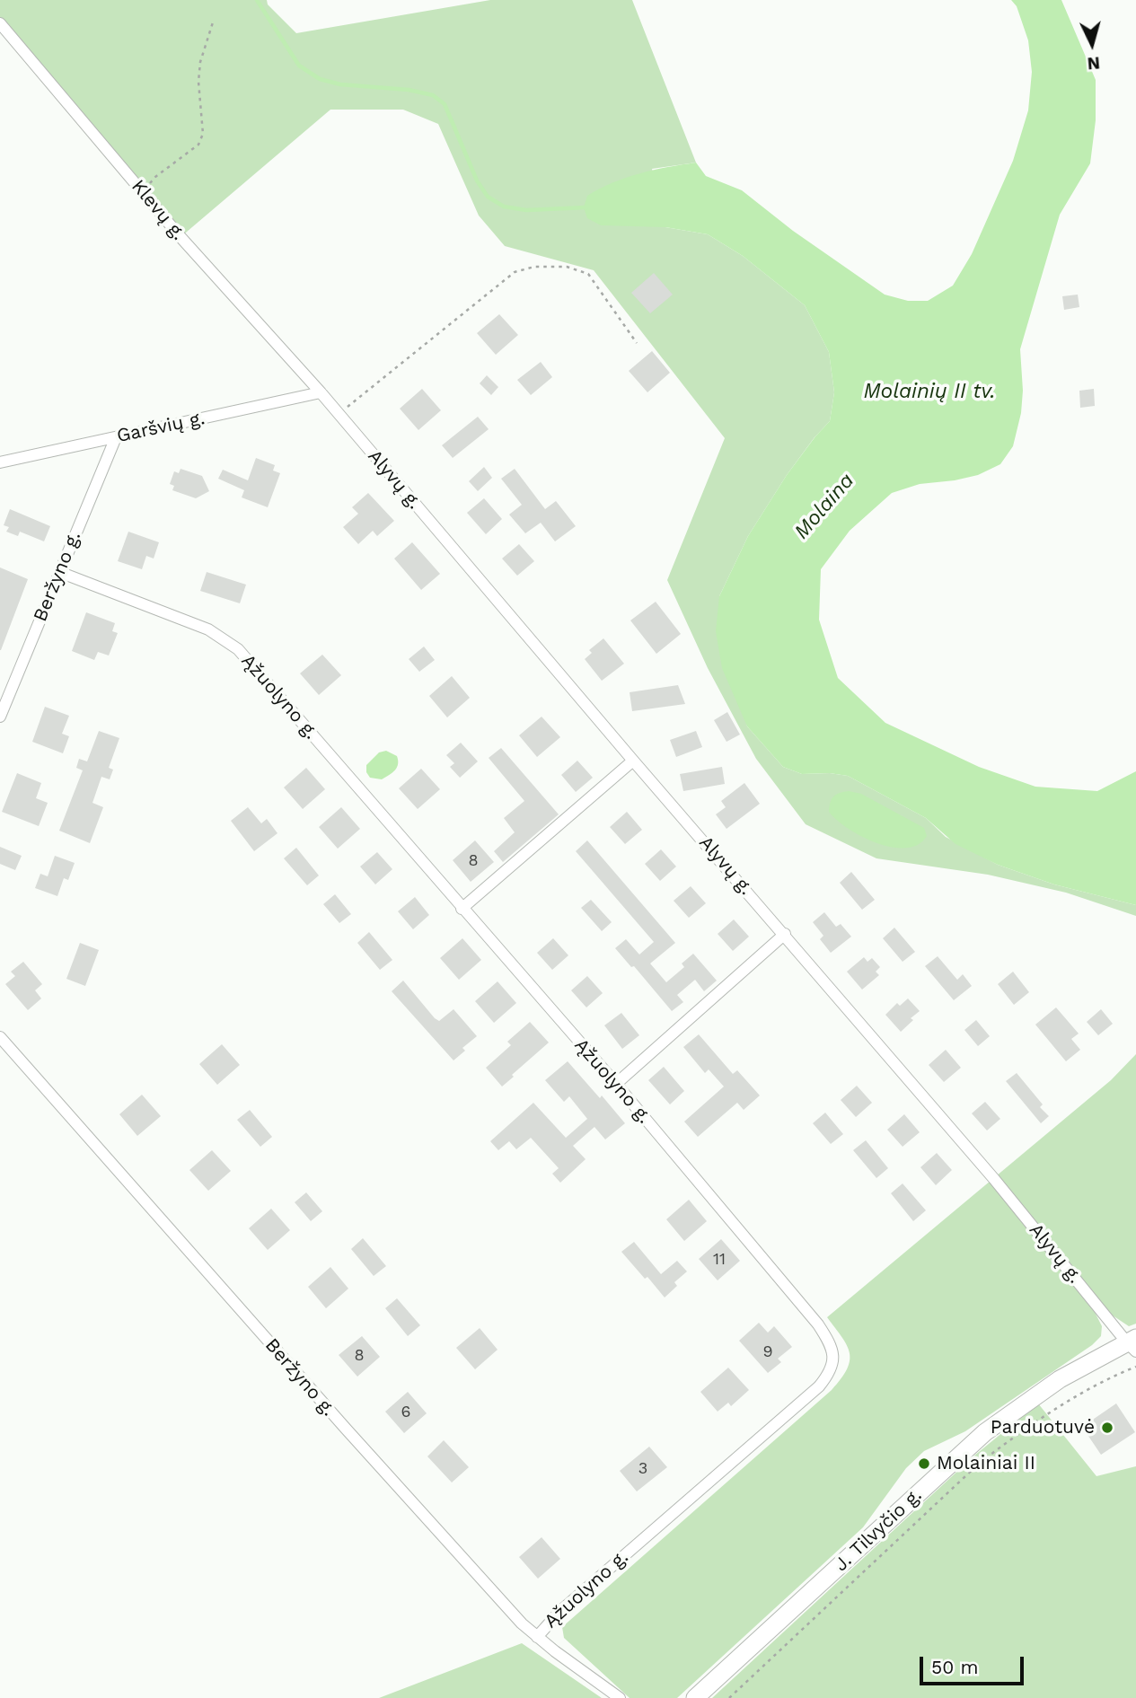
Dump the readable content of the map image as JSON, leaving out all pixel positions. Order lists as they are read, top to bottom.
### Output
{
  "streets": {
    "main road": ["J. Tilvyčio g."],
    "street": [
      "Klevų g.",
      "Garšvių g.",
      "Alyvų g.",
      "Beržyno g.",
      "Ąžuolyno g."
    ]
  },
  "crossings": [
    ["Klevų g.", "Garšvių g."],
    ["Klevų g.", "Alyvų g."],
    ["Garšvių g.", "Alyvų g."],
    ["Garšvių g.", "Beržyno g."],
    ["Alyvų g.", "J. Tilvyčio g."],
    ["Beržyno g.", "Ąžuolyno g."]
  ],
  "water": ["Molainių II tv.", "Molaina"],
  "places": ["Parduotuvė", "Molainiai II"],
  "house_numbers": [
    "8",
    "11",
    "9",
    "8",
    "6",
    "3"
  ],
  "scale_bar": "50 m",
  "north": "bottom"
}
